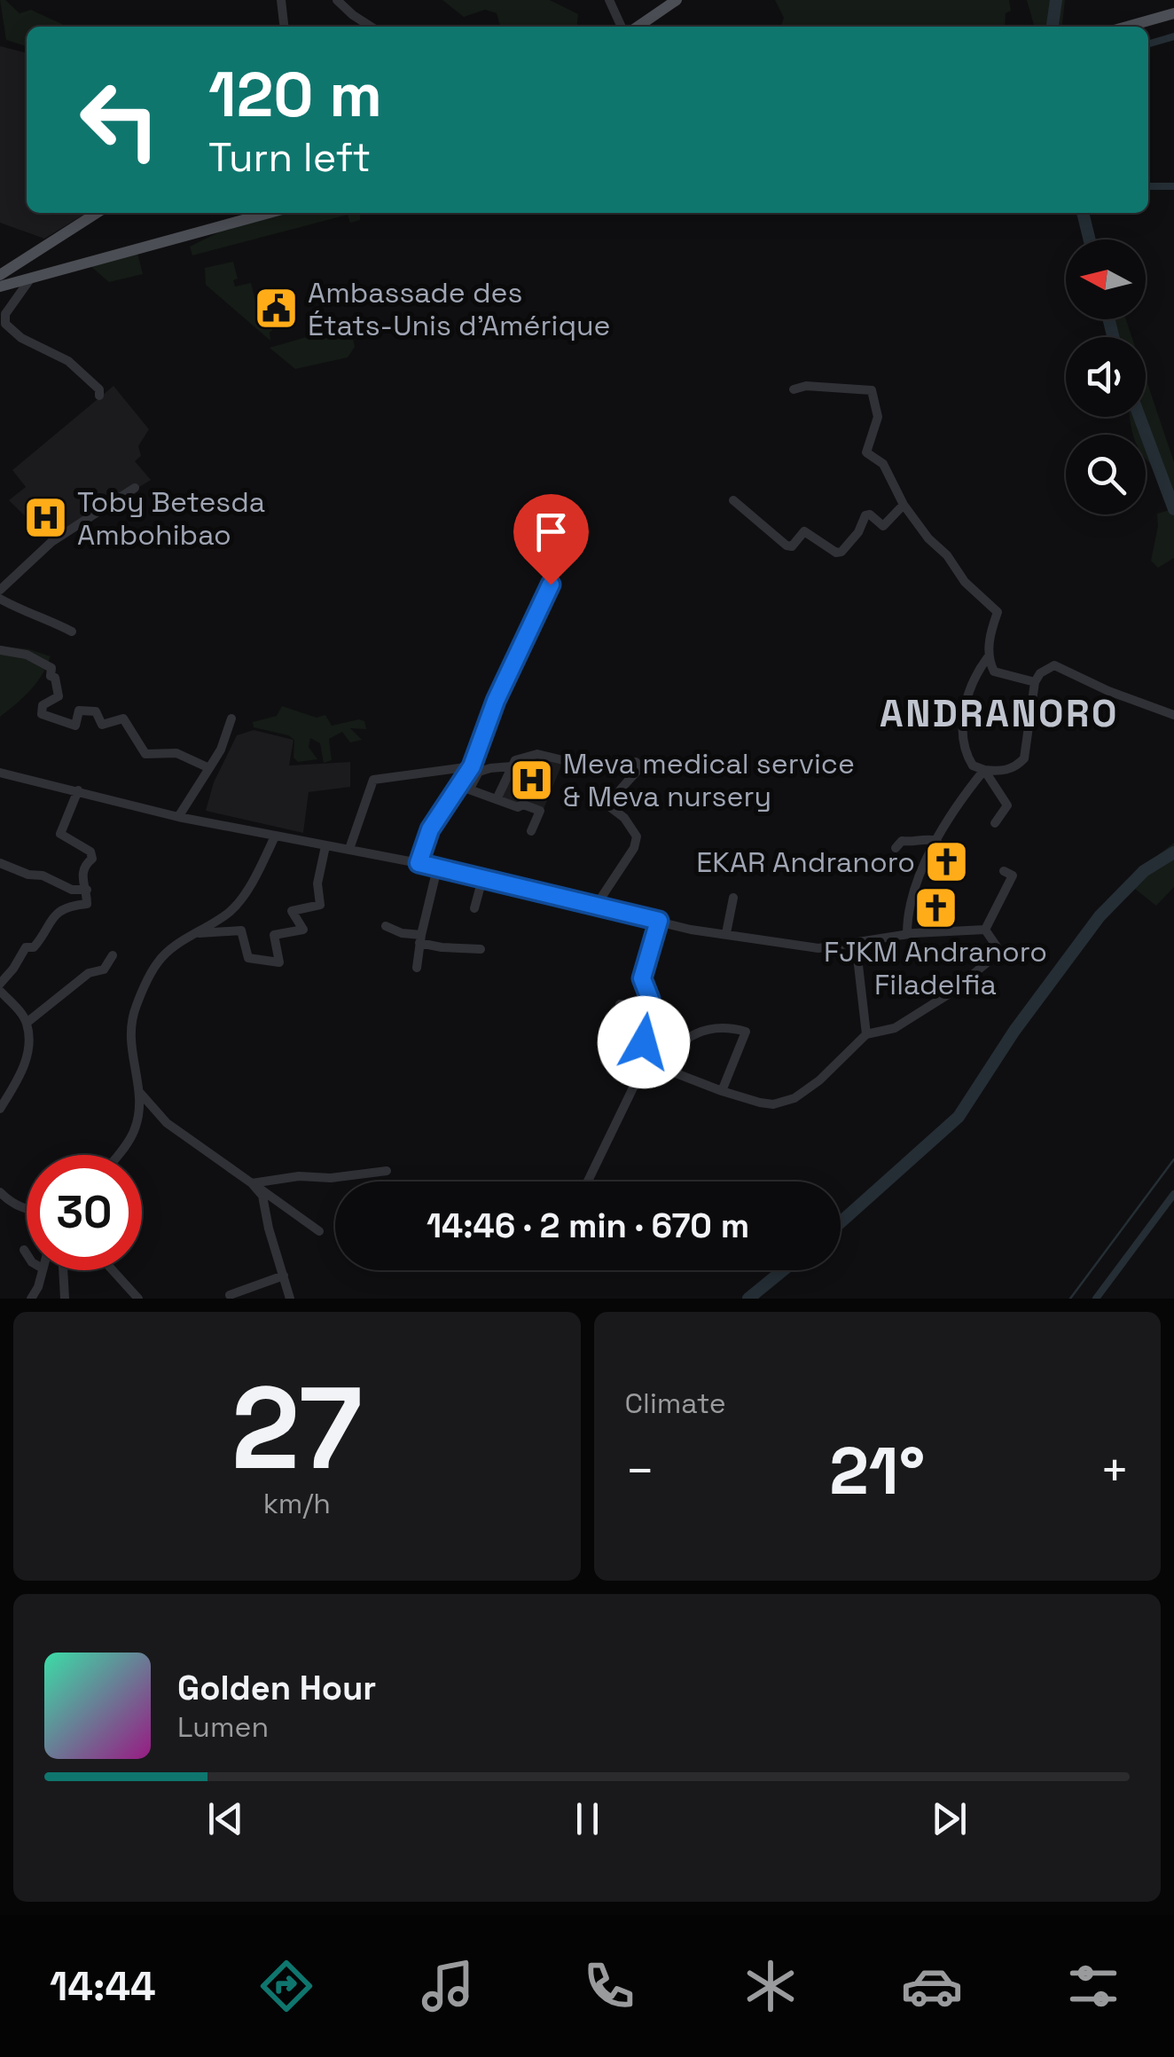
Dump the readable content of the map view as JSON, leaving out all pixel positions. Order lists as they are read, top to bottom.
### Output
{
  "districts": ["ANDRANORO"],
  "places": {
    "public building": ["Ambassade des États-Unis d'Amérique"],
    "hospital": ["Toby Betesda Ambohibao", "Meva medical service & Meva nursery"],
    "church": ["EKAR Andranoro", "FJKM Andranoro Filadelfia"]
  },
  "north": "left",
  "page": {
    "turn": ["120 m", "Turn left"],
    "limit": "30",
    "trip": "14:46 · 2 min · 670 m",
    "tile": [
      ["27", "km/h"],
      "Climate"
    ],
    "heat": ["−", "21°", "+"],
    "song": ["Golden Hour", "Lumen"],
    "tabs": "14:44"
  }
}
